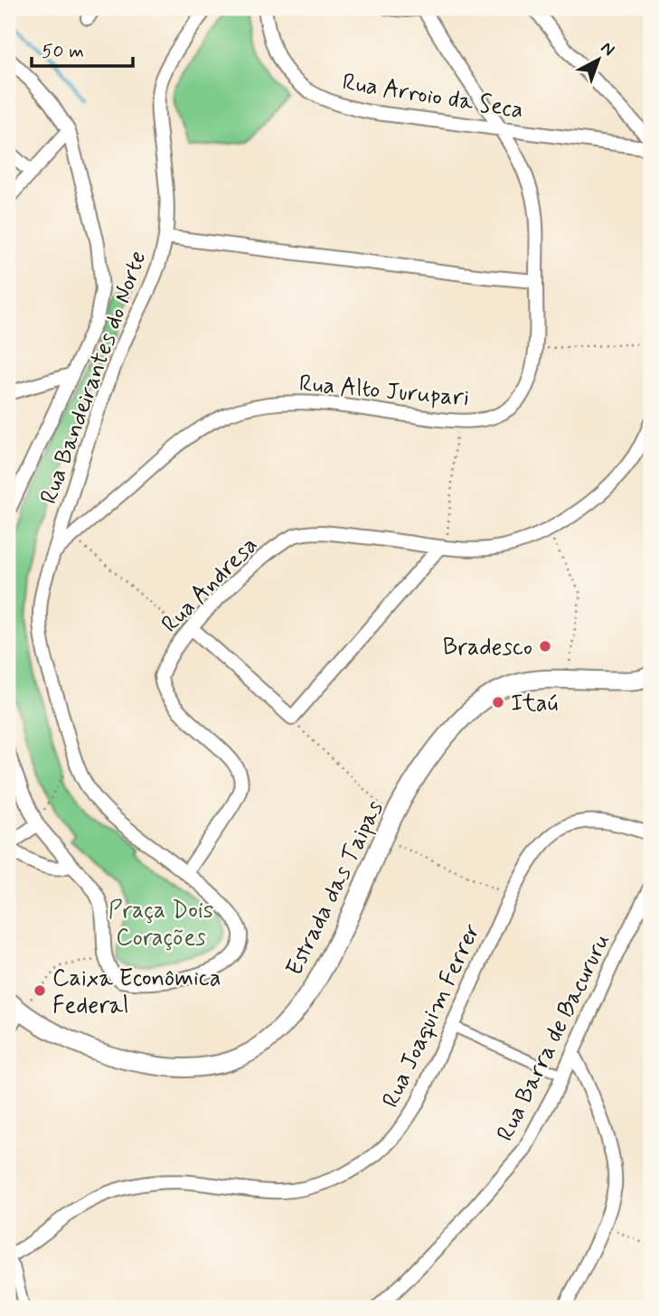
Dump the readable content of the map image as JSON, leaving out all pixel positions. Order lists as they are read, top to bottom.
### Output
{
  "streets": {
    "main road": ["Estrada das Taipas"],
    "street": [
      "Rua Arroio da Seca",
      "Rua Bandeirantes do Norte",
      "Rua Alto Jurupari",
      "Rua Andresa",
      "Rua Joaquim Ferrer",
      "Rua Barra de Bacururu"
    ]
  },
  "crossings": [
    ["Rua Arroio da Seca", "Rua Alto Jurupari"],
    ["Rua Bandeirantes do Norte", "Rua Alto Jurupari"],
    ["Rua Bandeirantes do Norte", "Rua Andresa"]
  ],
  "parks": ["Praça Dois Corações"],
  "places": ["Bradesco", "Itaú", "Caixa Econômica Federal"],
  "scale_bar": "50 m",
  "north": "top right"
}
